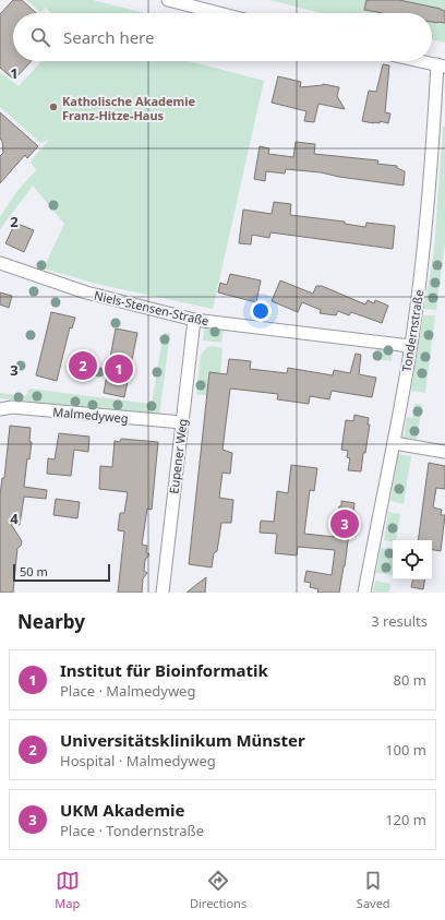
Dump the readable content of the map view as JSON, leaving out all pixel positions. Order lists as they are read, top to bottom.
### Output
{
  "streets": {
    "street": [
      "Niels-Stensen-Straße",
      "Tondernstraße",
      "Malmedyweg",
      "Eupener Weg"
    ]
  },
  "crossings": [
    ["Niels-Stensen-Straße", "Tondernstraße"],
    ["Niels-Stensen-Straße", "Eupener Weg"],
    ["Malmedyweg", "Eupener Weg"]
  ],
  "places": ["Katholische Akademie Franz-Hitze-Haus"],
  "scale_bar": "50 m",
  "page": {
    "search": "Search here",
    "pins": ["2", "1", "3"],
    "scale": "50 m",
    "heading": ["Nearby", "3 results"],
    "list": [
      {
        "mark": "1",
        "name": "Institut für Bioinformatik",
        "note": "Place · Malmedyweg",
        "value": "80 m"
      },
      {
        "mark": "2",
        "name": "Universitätsklinikum Münster",
        "note": "Hospital · Malmedyweg",
        "value": "100 m"
      },
      {
        "mark": "3",
        "name": "UKM Akademie",
        "note": "Place · Tondernstraße",
        "value": "120 m"
      }
    ],
    "nav": ["Map", "Directions", "Saved"]
  },
  "grid": {
    "rows": [
      "1",
      "2",
      "3",
      "4"
    ]
  }
}
